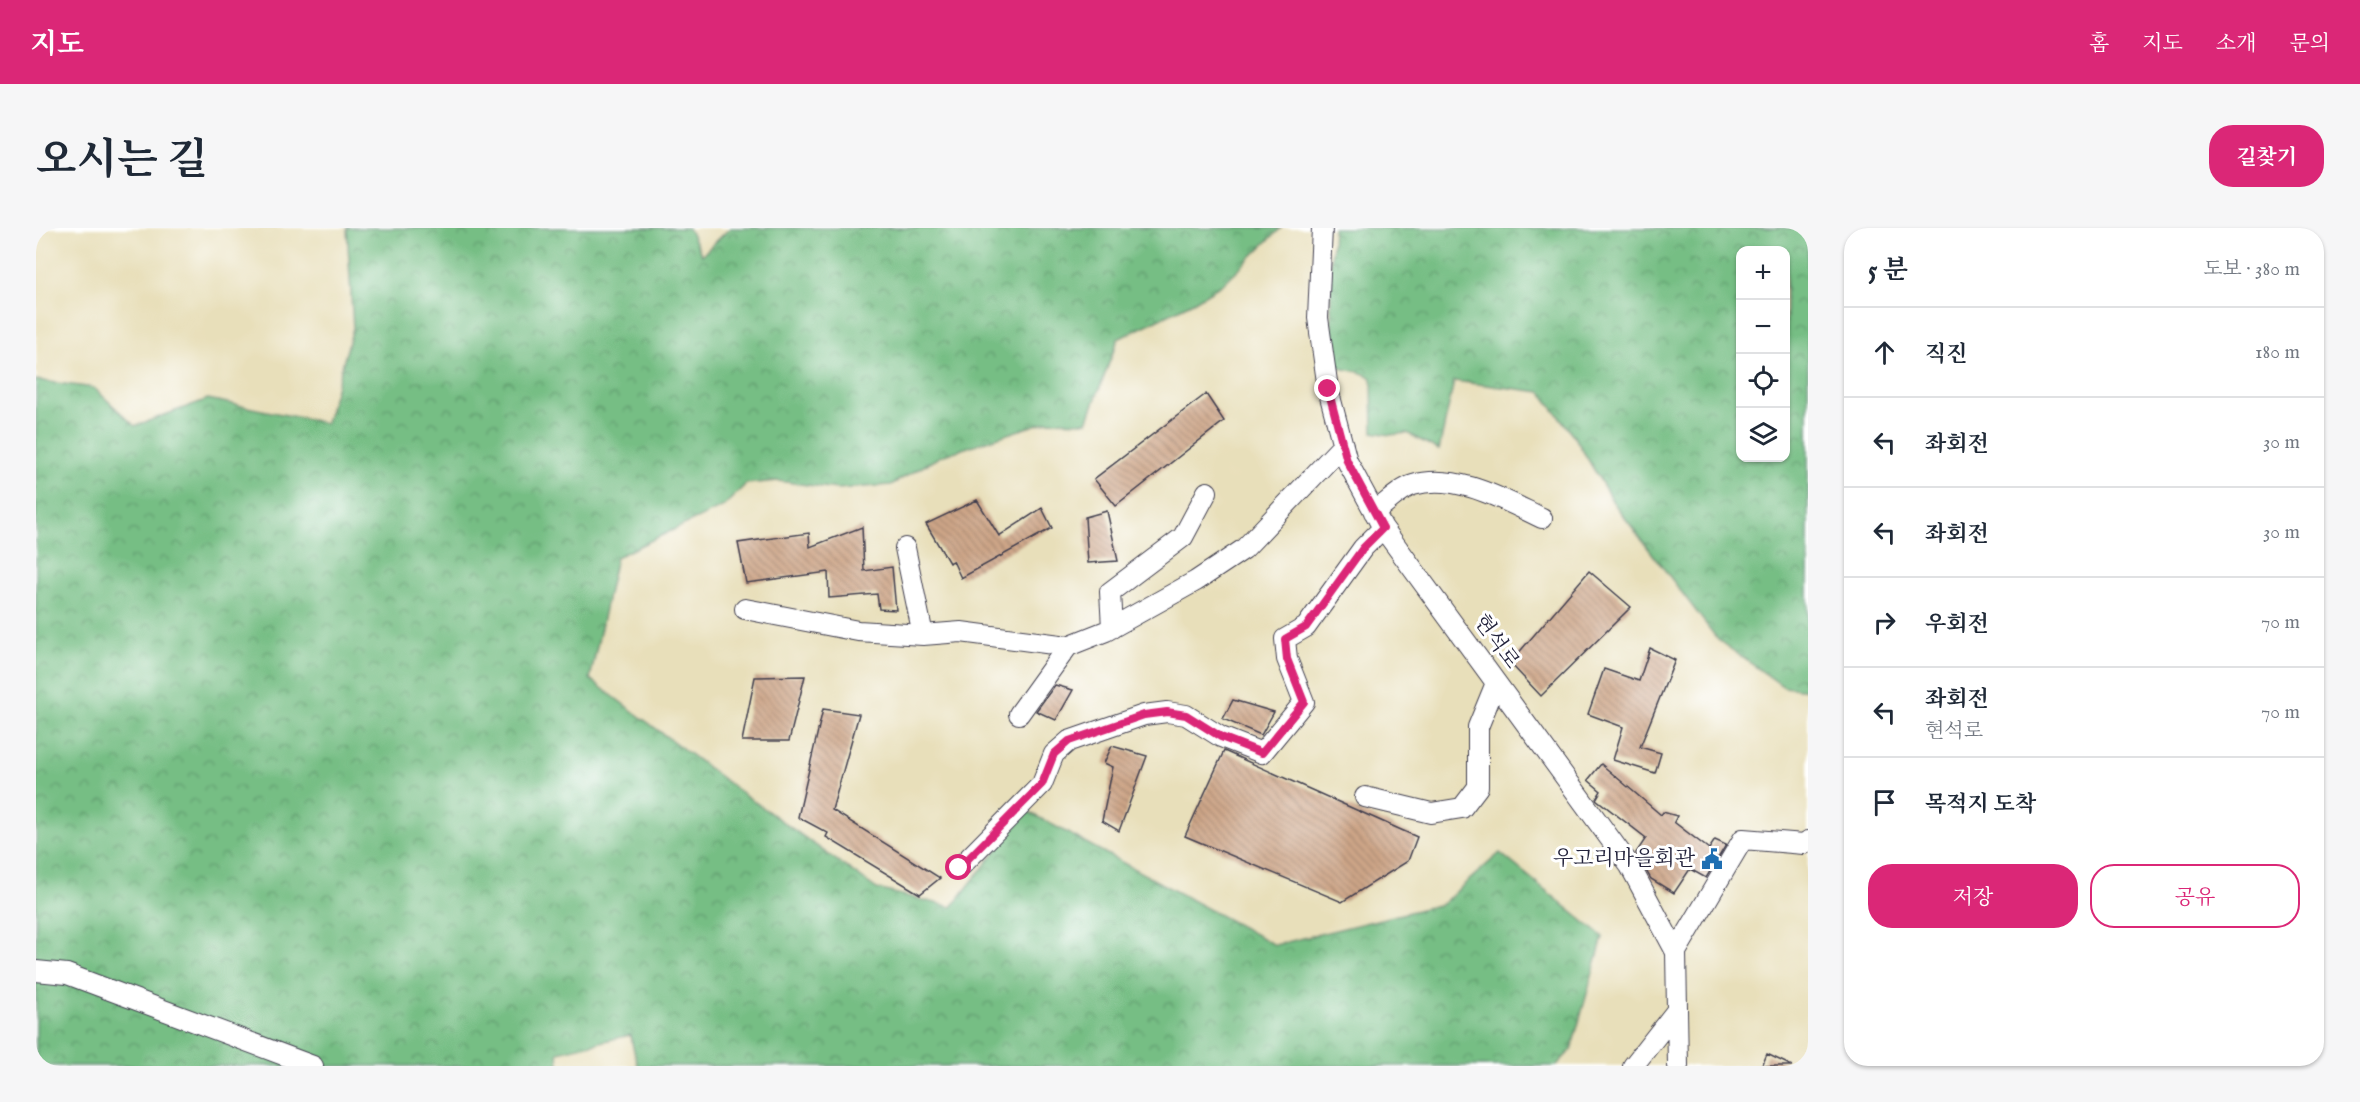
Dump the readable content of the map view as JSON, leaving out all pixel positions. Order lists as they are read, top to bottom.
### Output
{
  "streets": {
    "street": ["현석로"]
  },
  "places": {
    "public building": ["우고리마을회관"]
  },
  "page": {
    "header": "지도",
    "nav": [
      "홈",
      "지도",
      "소개",
      "문의"
    ],
    "title": "오시는 길",
    "buttons": [
      "길찾기",
      ["저장", "공유"]
    ],
    "heading": ["5 분", "도보 · 380 m"],
    "map_buttons": ["+", "−"],
    "list": [
      ["직진", "180 m"],
      ["좌회전", "30 m"],
      ["좌회전", "30 m"],
      ["우회전", "70 m"],
      ["좌회전", "현석로", "70 m"],
      "목적지 도착"
    ]
  }
}
